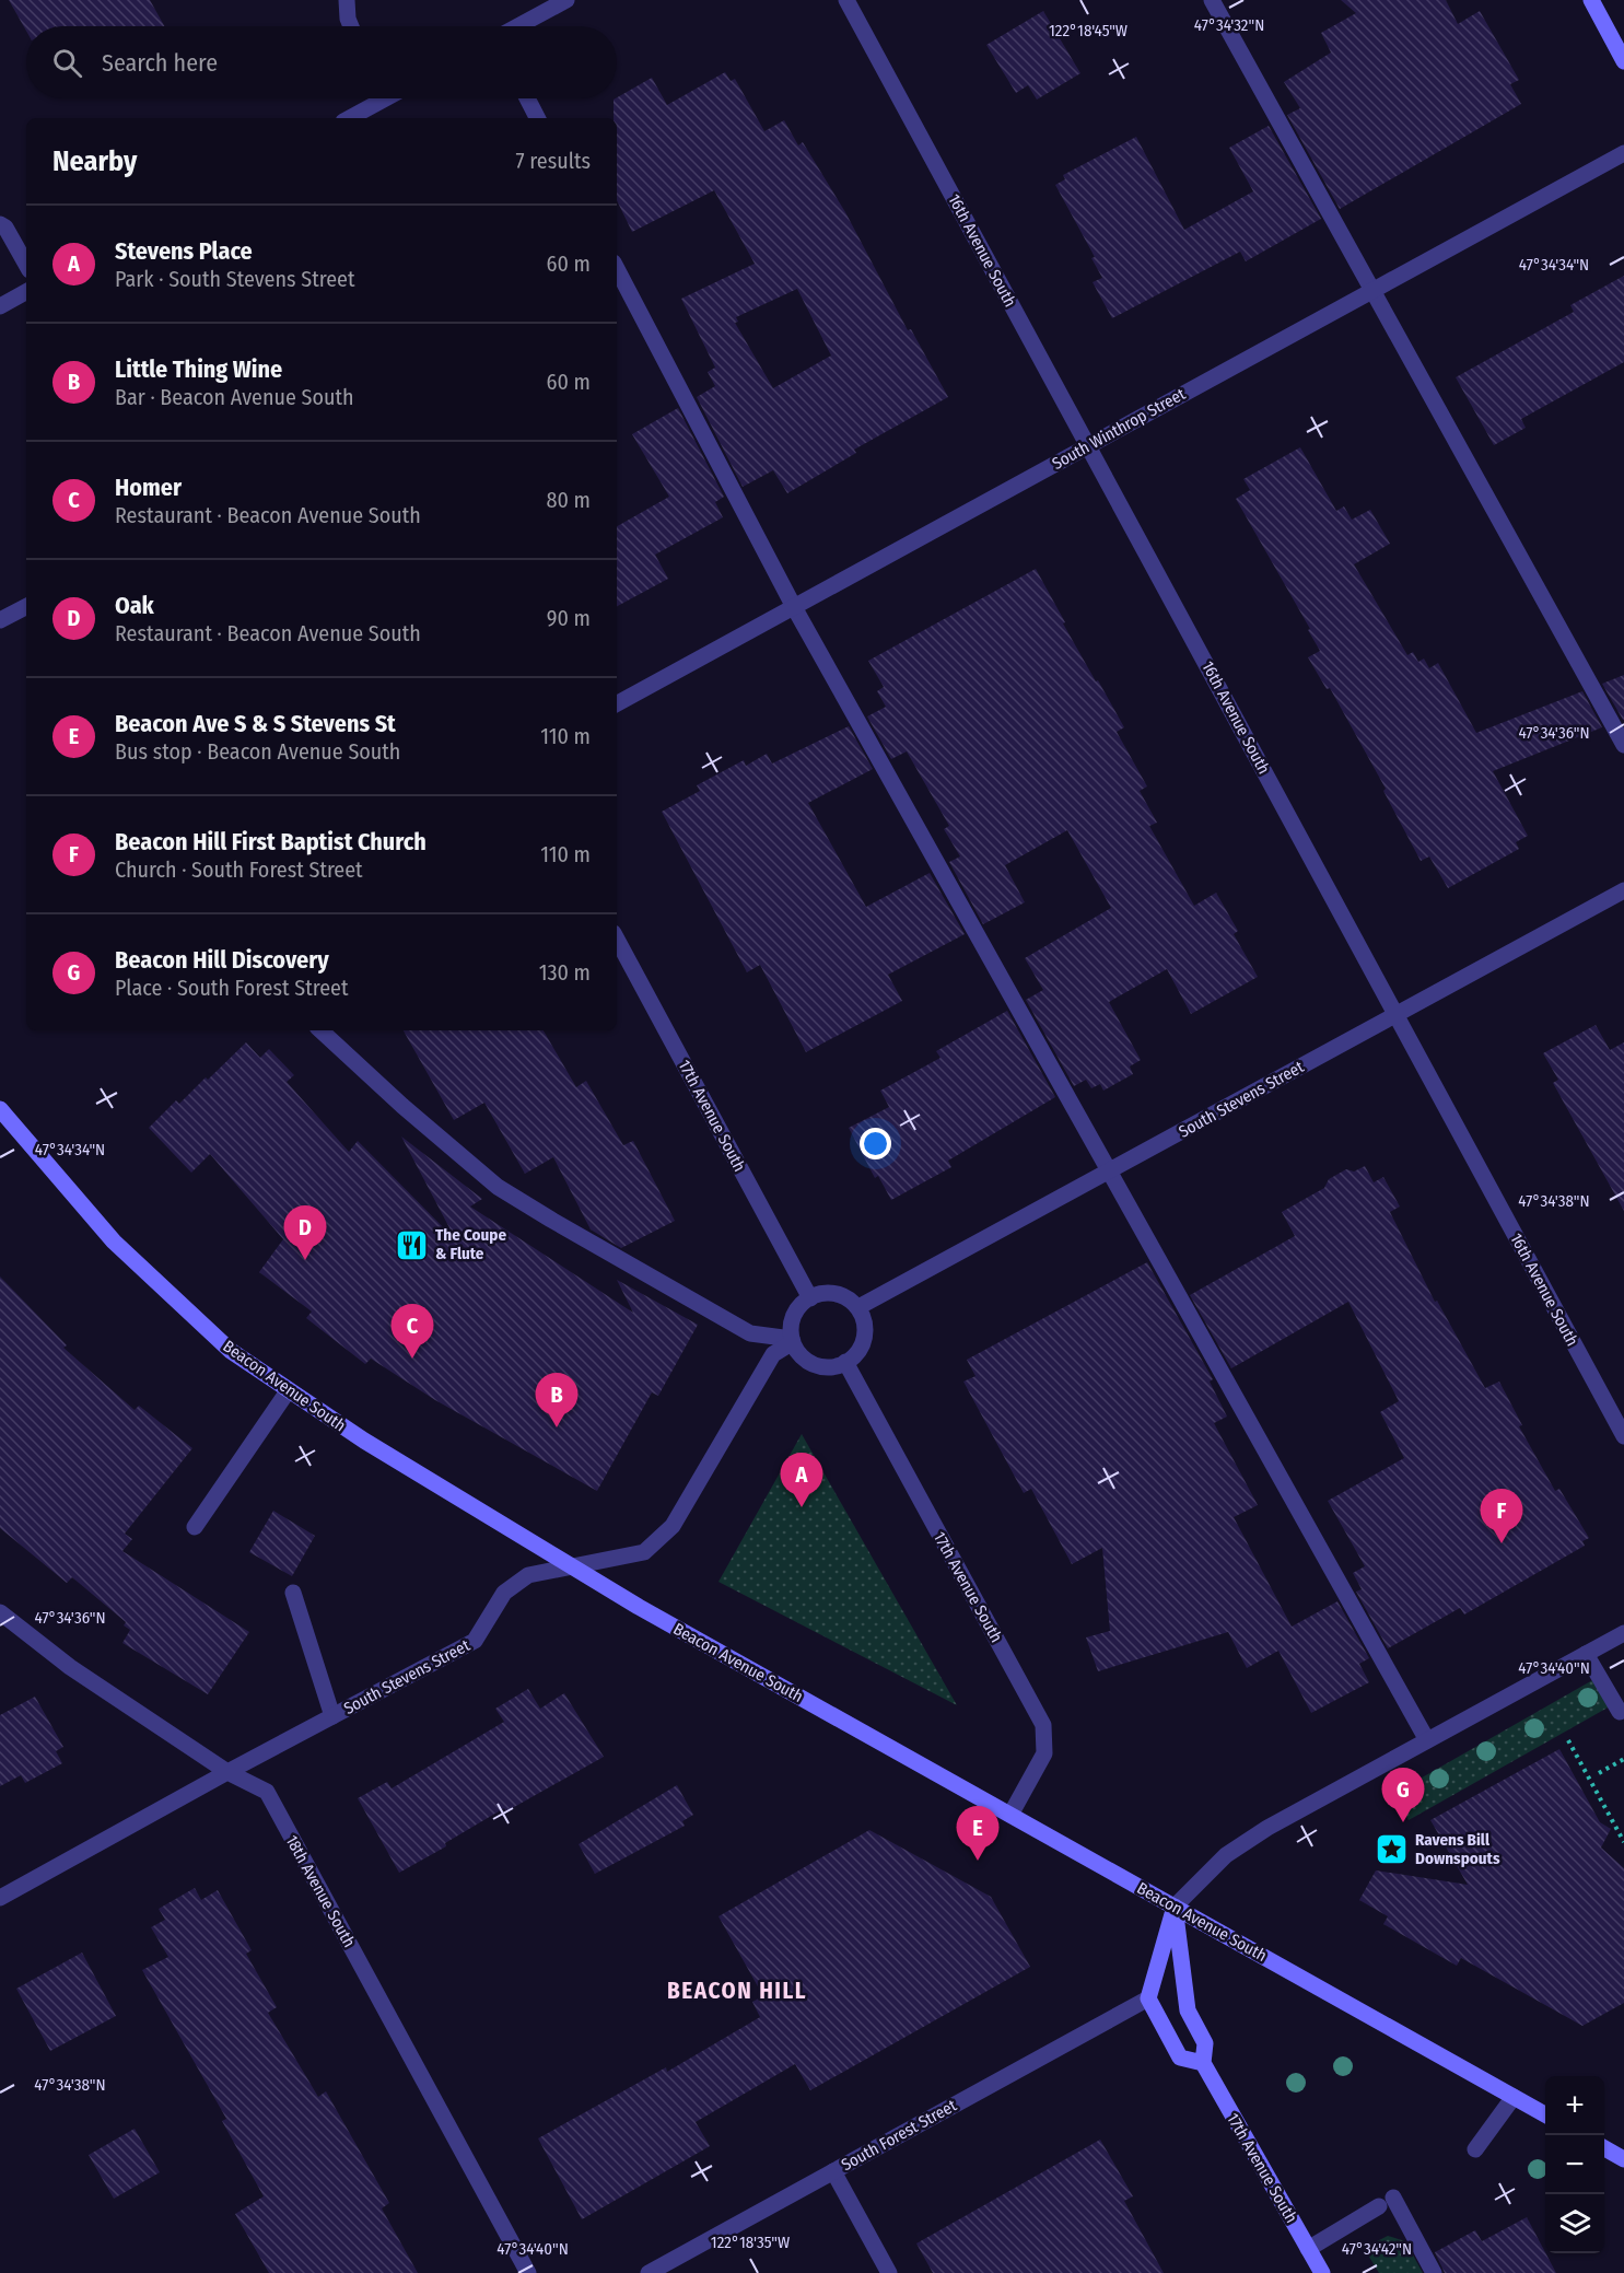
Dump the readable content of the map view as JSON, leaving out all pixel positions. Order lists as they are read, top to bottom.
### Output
{
  "streets": {
    "main road": ["17th Avenue South", "Beacon Avenue South"],
    "street": [
      "16th Avenue South",
      "South Winthrop Street",
      "South Stevens Street",
      "18th Avenue South",
      "South Forest Street"
    ]
  },
  "crossings": [
    ["16th Avenue South", "South Winthrop Street"],
    ["16th Avenue South", "South Stevens Street"],
    ["South Stevens Street", "17th Avenue South"],
    ["South Stevens Street", "Beacon Avenue South"],
    ["South Stevens Street", "18th Avenue South"],
    ["17th Avenue South", "Beacon Avenue South"]
  ],
  "districts": ["BEACON HILL"],
  "places": {
    "restaurant": ["The Coupe & Flute"],
    "place": ["Ravens Bill Downspouts"]
  },
  "page": {
    "search": "Search here",
    "heading": ["Nearby", "7 results"],
    "list": [
      {
        "mark": "A",
        "name": "Stevens Place",
        "note": "Park · South Stevens Street",
        "value": "60 m"
      },
      {
        "mark": "B",
        "name": "Little Thing Wine",
        "note": "Bar · Beacon Avenue South",
        "value": "60 m"
      },
      {
        "mark": "C",
        "name": "Homer",
        "note": "Restaurant · Beacon Avenue South",
        "value": "80 m"
      },
      {
        "mark": "D",
        "name": "Oak",
        "note": "Restaurant · Beacon Avenue South",
        "value": "90 m"
      },
      {
        "mark": "E",
        "name": "Beacon Ave S & S Stevens St",
        "note": "Bus stop · Beacon Avenue South",
        "value": "110 m"
      },
      {
        "mark": "F",
        "name": "Beacon Hill First Baptist Church",
        "note": "Church · South Forest Street",
        "value": "110 m"
      },
      {
        "mark": "G",
        "name": "Beacon Hill Discovery",
        "note": "Place · South Forest Street",
        "value": "130 m"
      }
    ],
    "pins": [
      "D",
      "C",
      "B",
      "A",
      "F",
      "G",
      "E"
    ],
    "map_buttons": ["+", "−"]
  },
  "coordinates": [
    "47°34'32\"N",
    "122°18'45\"W",
    "47°34'34\"N",
    "47°34'36\"N",
    "47°34'38\"N",
    "47°34'40\"N",
    "122°18'35\"W",
    "47°34'42\"N"
  ]
}
